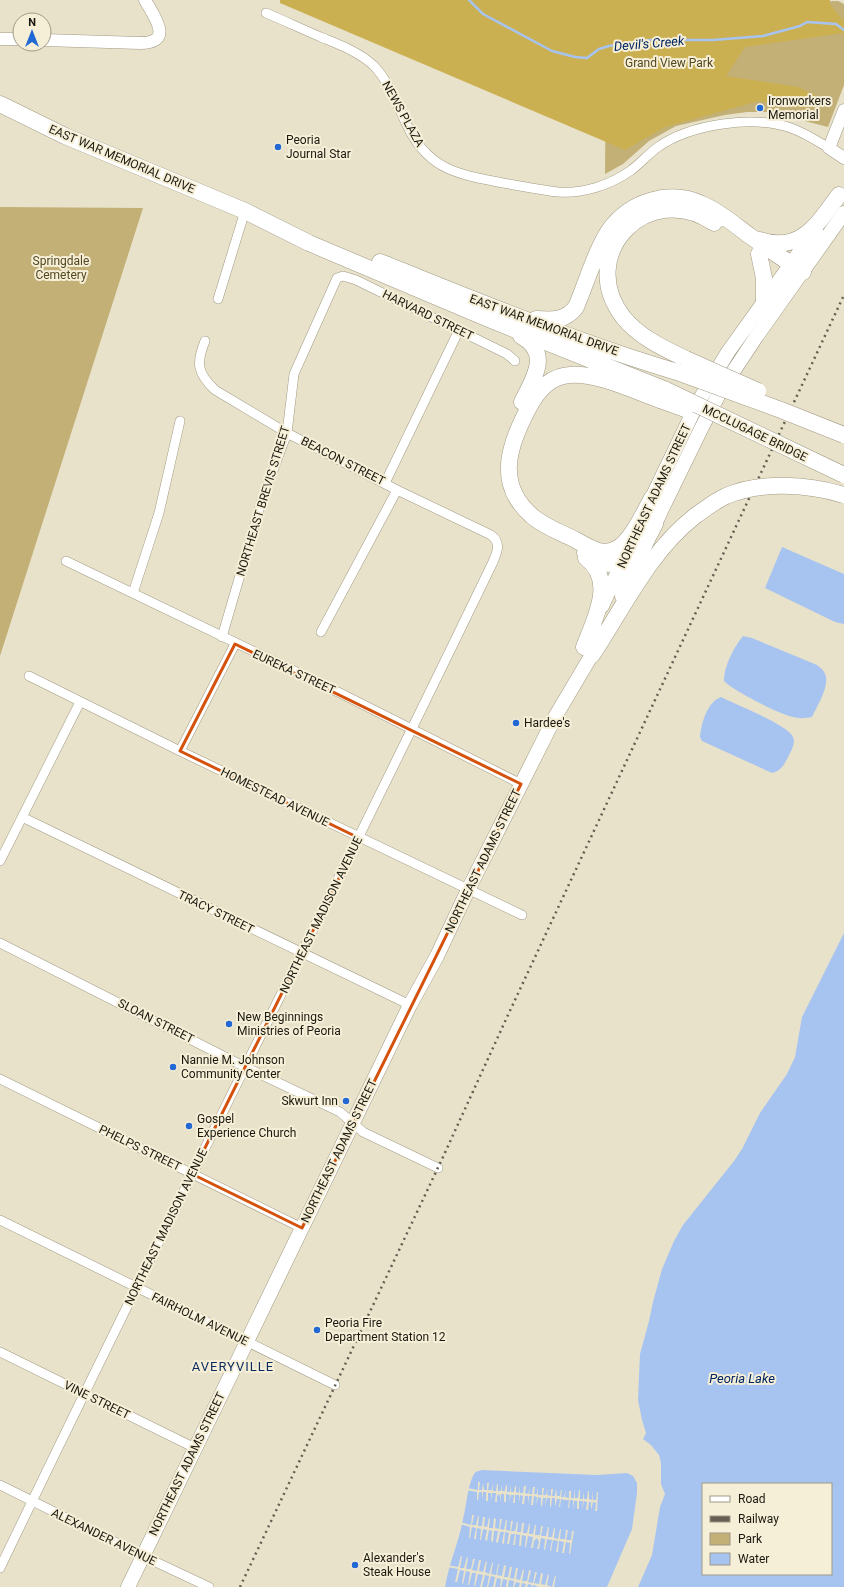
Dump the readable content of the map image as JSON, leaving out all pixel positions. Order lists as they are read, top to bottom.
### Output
{
  "streets": {
    "highway": ["EAST WAR MEMORIAL DRIVE", "MCCLUGAGE BRIDGE"],
    "main road": ["NORTHEAST ADAMS STREET"],
    "street": [
      "NEWS PLAZA",
      "HARVARD STREET",
      "BEACON STREET",
      "NORTHEAST BREVIS STREET",
      "EUREKA STREET",
      "HOMESTEAD AVENUE",
      "TRACY STREET",
      "NORTHEAST MADISON AVENUE",
      "SLOAN STREET",
      "PHELPS STREET",
      "FAIRHOLM AVENUE",
      "VINE STREET",
      "ALEXANDER AVENUE"
    ]
  },
  "crossings": [
    ["EAST WAR MEMORIAL DRIVE", "MCCLUGAGE BRIDGE"],
    ["HARVARD STREET", "NORTHEAST BREVIS STREET"],
    ["BEACON STREET", "NORTHEAST BREVIS STREET"],
    ["BEACON STREET", "NORTHEAST MADISON AVENUE"],
    ["NORTHEAST ADAMS STREET", "EUREKA STREET"],
    ["NORTHEAST ADAMS STREET", "HOMESTEAD AVENUE"],
    ["NORTHEAST ADAMS STREET", "TRACY STREET"],
    ["NORTHEAST ADAMS STREET", "SLOAN STREET"],
    ["NORTHEAST ADAMS STREET", "PHELPS STREET"],
    ["NORTHEAST ADAMS STREET", "FAIRHOLM AVENUE"],
    ["NORTHEAST ADAMS STREET", "VINE STREET"],
    ["NORTHEAST ADAMS STREET", "ALEXANDER AVENUE"],
    ["NORTHEAST BREVIS STREET", "EUREKA STREET"],
    ["EUREKA STREET", "NORTHEAST MADISON AVENUE"],
    ["HOMESTEAD AVENUE", "NORTHEAST MADISON AVENUE"],
    ["TRACY STREET", "NORTHEAST MADISON AVENUE"],
    ["NORTHEAST MADISON AVENUE", "SLOAN STREET"],
    ["NORTHEAST MADISON AVENUE", "PHELPS STREET"],
    ["NORTHEAST MADISON AVENUE", "FAIRHOLM AVENUE"],
    ["NORTHEAST MADISON AVENUE", "VINE STREET"],
    ["NORTHEAST MADISON AVENUE", "ALEXANDER AVENUE"]
  ],
  "districts": ["AVERYVILLE"],
  "water": ["Devil's Creek", "Peoria Lake"],
  "parks": ["Grand View Park", "Springdale Cemetery"],
  "places": [
    "Ironworkers Memorial",
    "Peoria Journal Star",
    "Hardee's",
    "New Beginnings Ministries of Peoria",
    "Nannie M. Johnson Community Center",
    "Skwurt Inn",
    "Gospel Experience Church",
    "Peoria Fire Department Station 12",
    "Alexander's Steak House"
  ],
  "legend": [
    "Road",
    "Railway",
    "Park",
    "Water"
  ],
  "north": "top"
}
